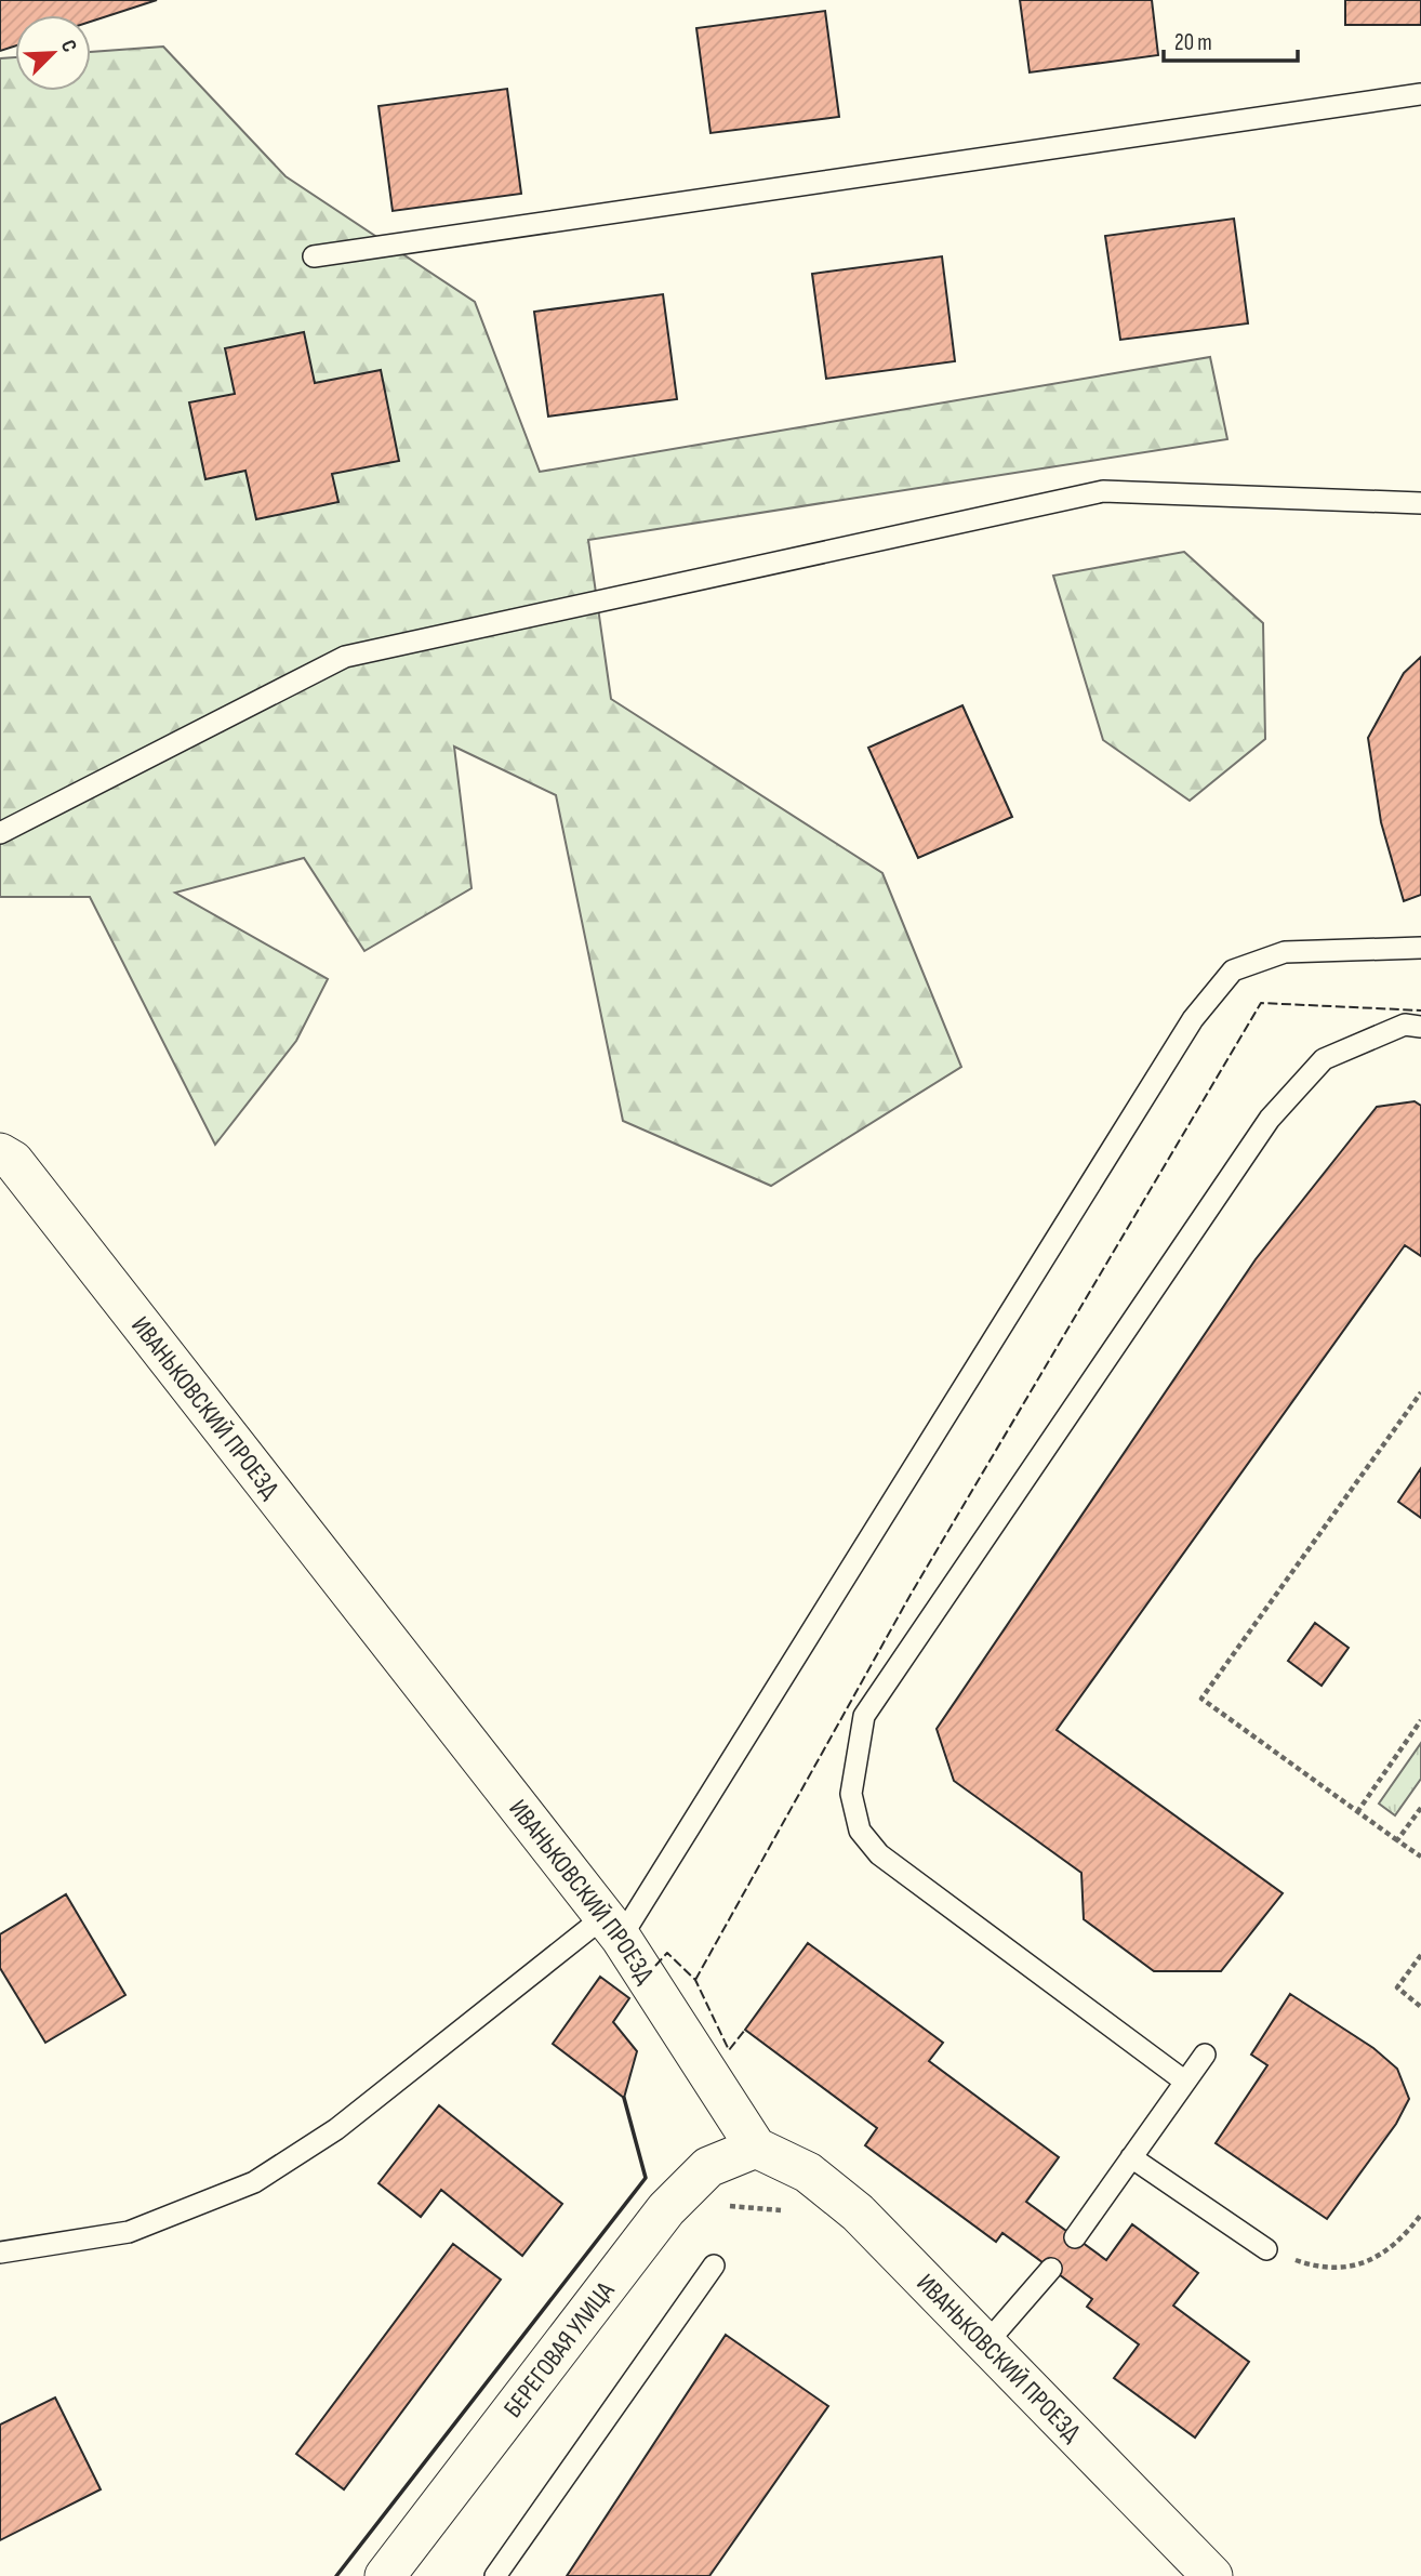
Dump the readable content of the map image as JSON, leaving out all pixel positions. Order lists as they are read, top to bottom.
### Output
{
  "streets": {
    "street": ["ИВАНЬКОВСКИЙ ПРОЕЗД", "БЕРЕГОВАЯ УЛИЦА"]
  },
  "crossings": [
    ["ИВАНЬКОВСКИЙ ПРОЕЗД", "БЕРЕГОВАЯ УЛИЦА"]
  ],
  "scale_bar": "20 m",
  "north": "top right"
}
